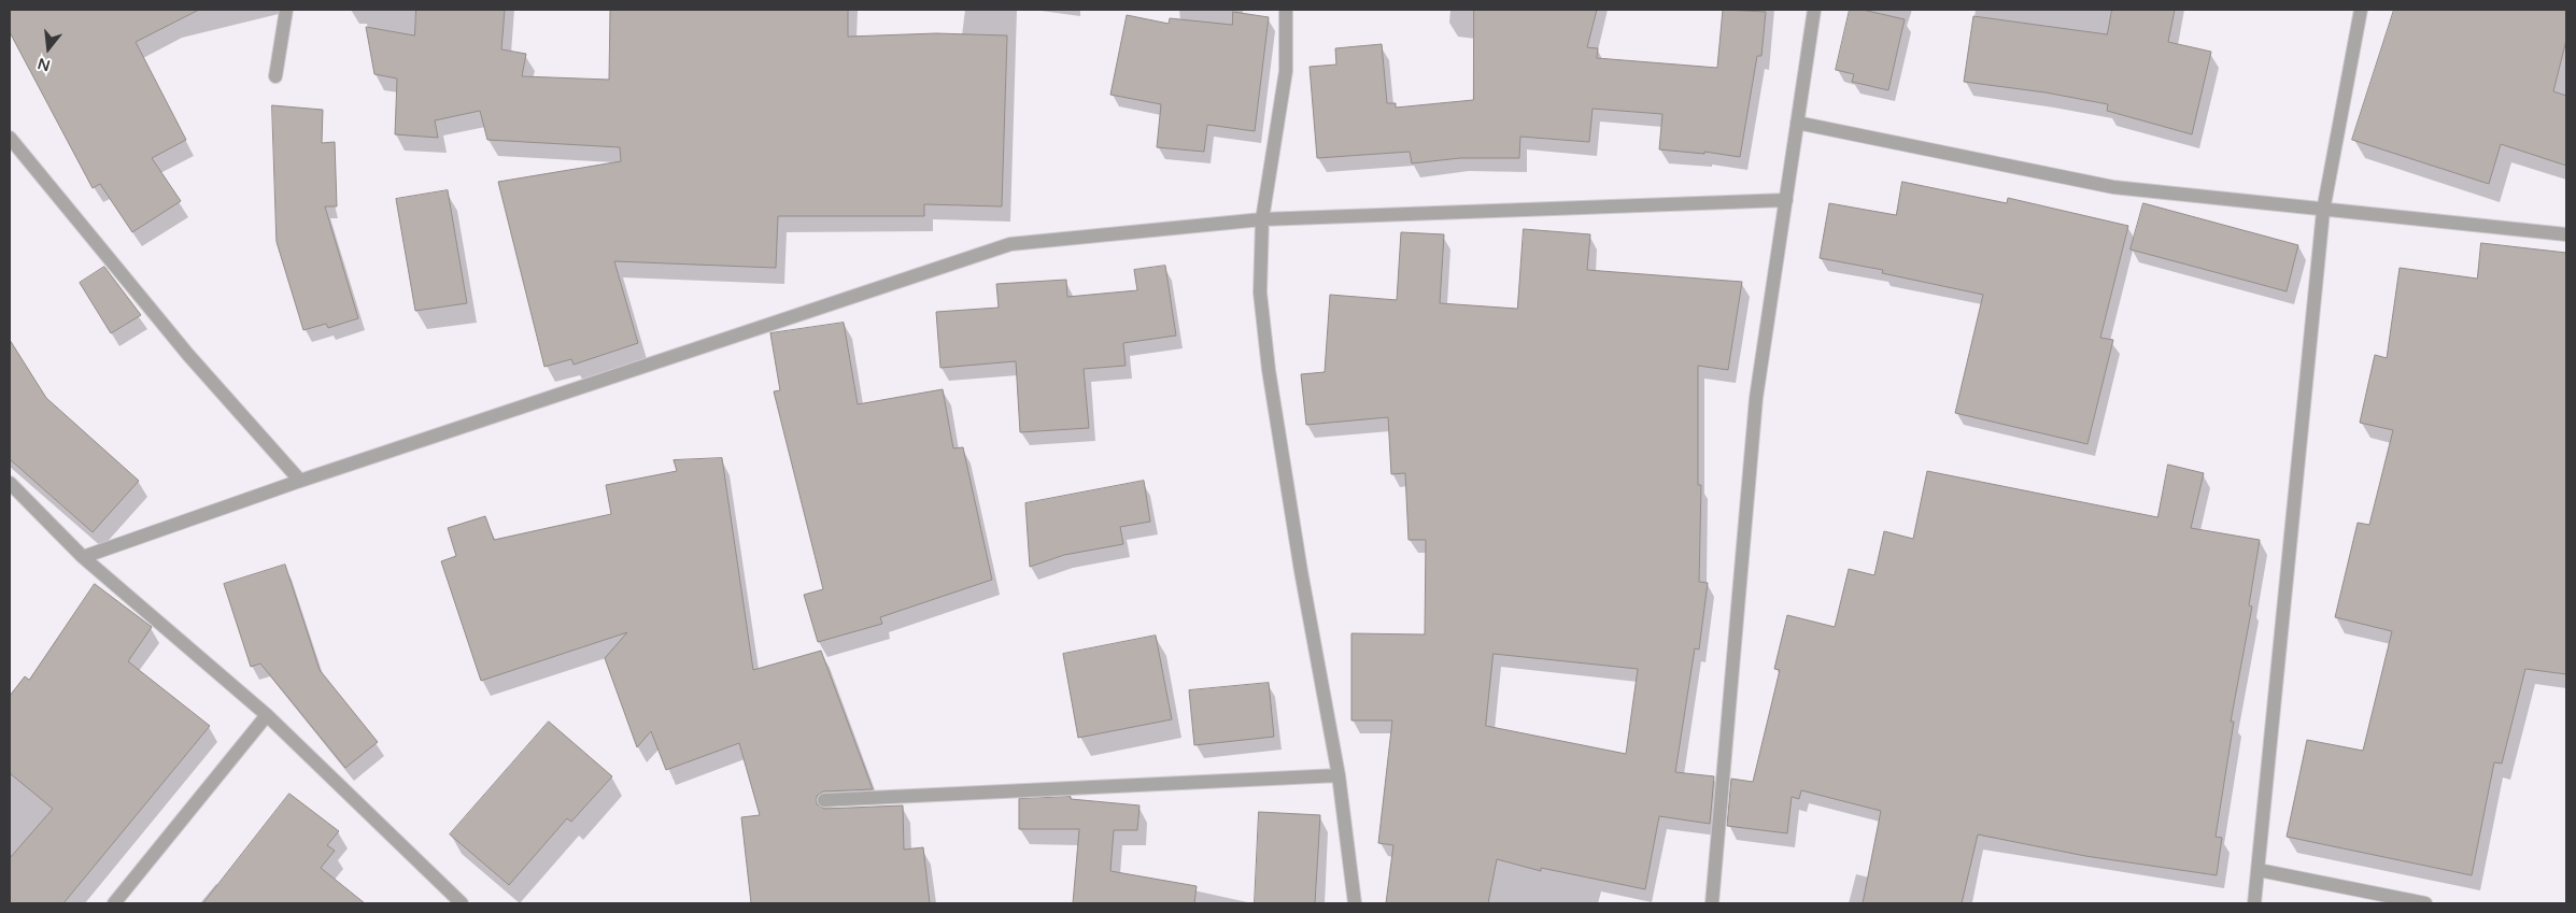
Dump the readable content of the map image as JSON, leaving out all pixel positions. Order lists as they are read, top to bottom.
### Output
{
  "north": "bottom"
}
